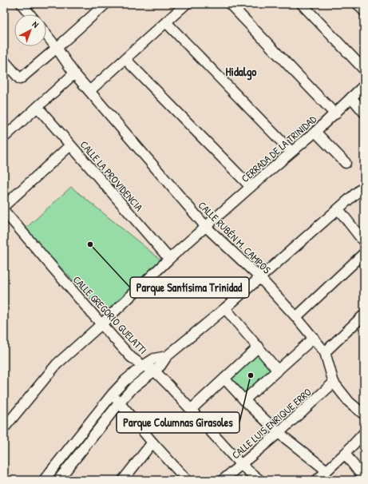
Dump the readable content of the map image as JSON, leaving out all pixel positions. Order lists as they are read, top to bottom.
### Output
{
  "streets": {
    "street": [
      "CERRADA DE LA TRINIDAD",
      "CALLE LA PROVIDENCIA",
      "CALLE RUBÉN M. CAMPOS",
      "CALLE GREGORIO GUELATTI",
      "CALLE LUIS ENRIQUE ERRO"
    ]
  },
  "crossings": [
    ["CERRADA DE LA TRINIDAD", "CALLE LA PROVIDENCIA"],
    ["CERRADA DE LA TRINIDAD", "CALLE RUBÉN M. CAMPOS"],
    ["CERRADA DE LA TRINIDAD", "CALLE GREGORIO GUELATTI"],
    ["CALLE RUBÉN M. CAMPOS", "CALLE LUIS ENRIQUE ERRO"],
    ["CALLE GREGORIO GUELATTI", "CALLE LUIS ENRIQUE ERRO"]
  ],
  "districts": ["Hidalgo"],
  "places": ["Parque Santísima Trinidad", "Parque Columnas Girasoles"],
  "north": "top right"
}
